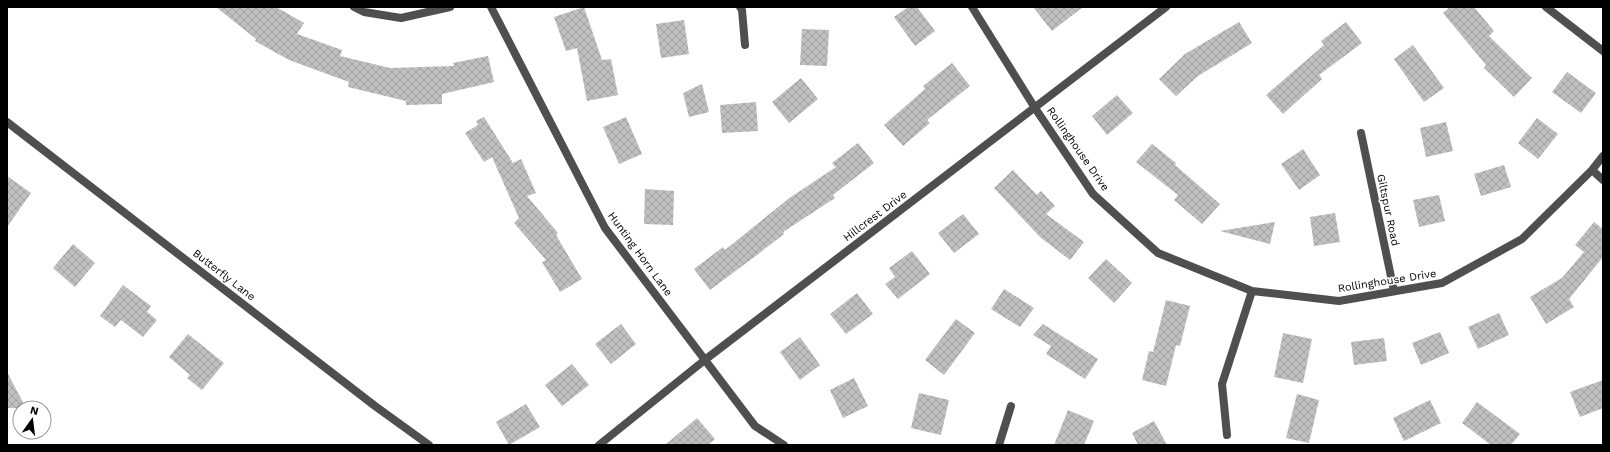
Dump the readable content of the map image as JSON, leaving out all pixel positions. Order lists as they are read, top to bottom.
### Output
{
  "streets": {
    "street": [
      "Rollinghouse Drive",
      "Giltspur Road",
      "Hillcrest Drive",
      "Hunting Horn Lane",
      "Butterfly Lane"
    ]
  },
  "crossings": [
    ["Rollinghouse Drive", "Giltspur Road"],
    ["Rollinghouse Drive", "Hillcrest Drive"],
    ["Hillcrest Drive", "Hunting Horn Lane"]
  ],
  "north": "top"
}
